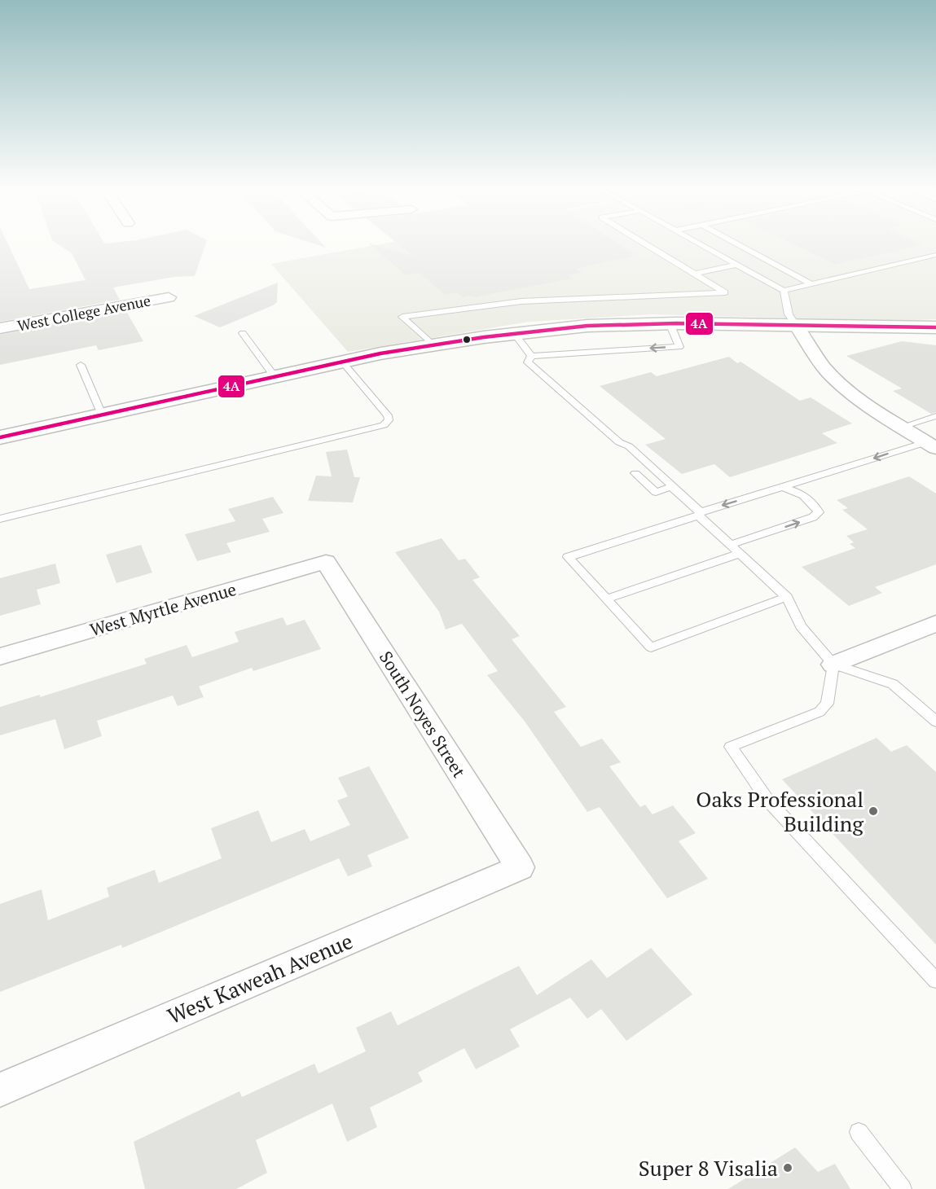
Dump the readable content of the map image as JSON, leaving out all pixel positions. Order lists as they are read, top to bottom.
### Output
{
  "streets": {
    "street": [
      "West College Avenue",
      "West Myrtle Avenue",
      "South Noyes Street",
      "West Kaweah Avenue"
    ]
  },
  "crossings": [
    ["West Myrtle Avenue", "South Noyes Street"],
    ["South Noyes Street", "West Kaweah Avenue"]
  ],
  "places": ["Oaks Professional Building", "Super 8 Visalia"],
  "lines": ["transit line 4A"]
}
